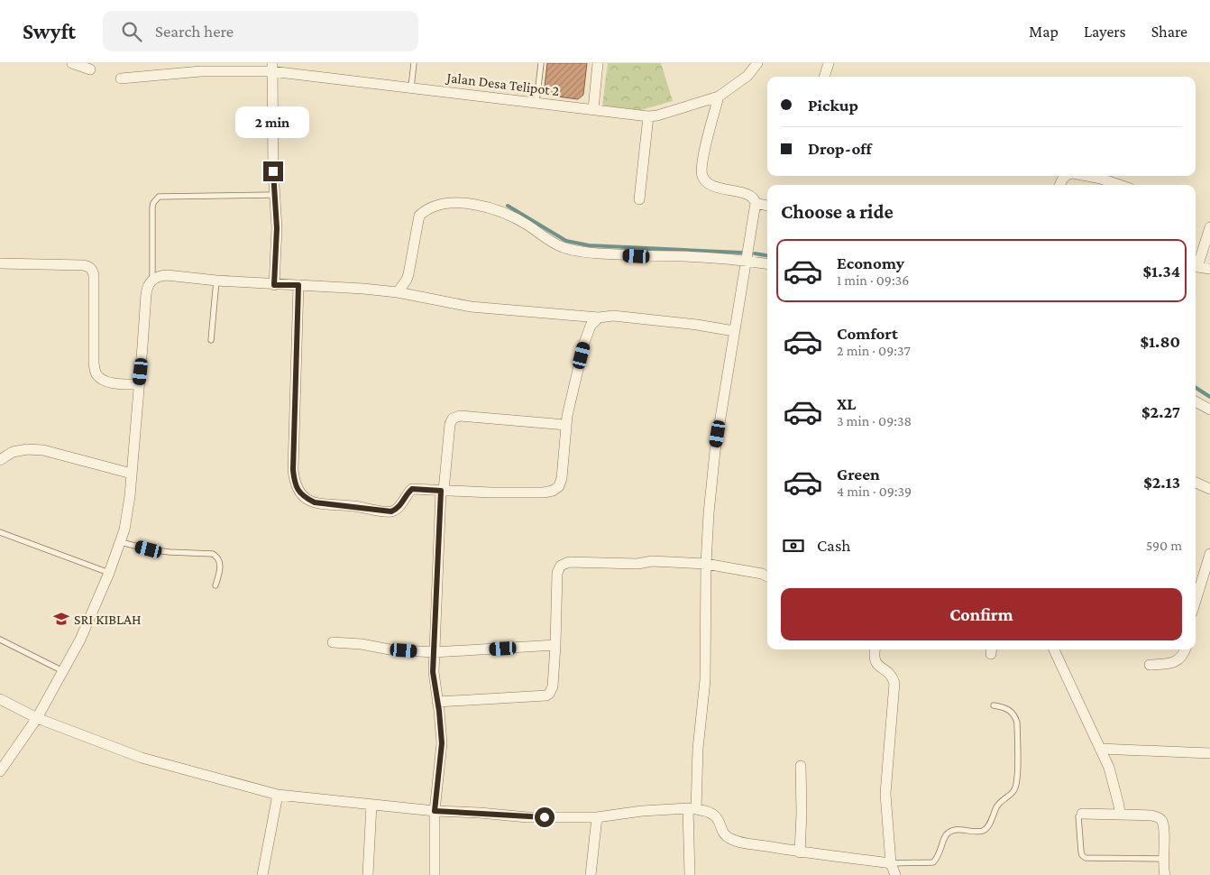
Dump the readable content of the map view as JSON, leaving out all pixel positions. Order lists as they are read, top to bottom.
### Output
{
  "streets": {
    "street": ["Jalan Desa Telipot 2"]
  },
  "places": {
    "school or university": ["SRI KIBLAH"]
  },
  "page": {
    "header": "Swyft",
    "search": "Search here",
    "nav": ["Map", "Layers", "Share"],
    "banner": ["Pickup", "Drop-off"],
    "bubble": "2 min",
    "heading": "Choose a ride",
    "list": [
      {
        "name": "Economy",
        "note": "1 min · 09:36",
        "value": "$1.34"
      },
      {
        "name": "Comfort",
        "note": "2 min · 09:37",
        "value": "$1.80"
      },
      {
        "name": "XL",
        "note": "3 min · 09:38",
        "value": "$2.27"
      },
      {
        "name": "Green",
        "note": "4 min · 09:39",
        "value": "$2.13"
      }
    ],
    "pay": ["Cash", "590 m"],
    "buttons": "Confirm"
  }
}
